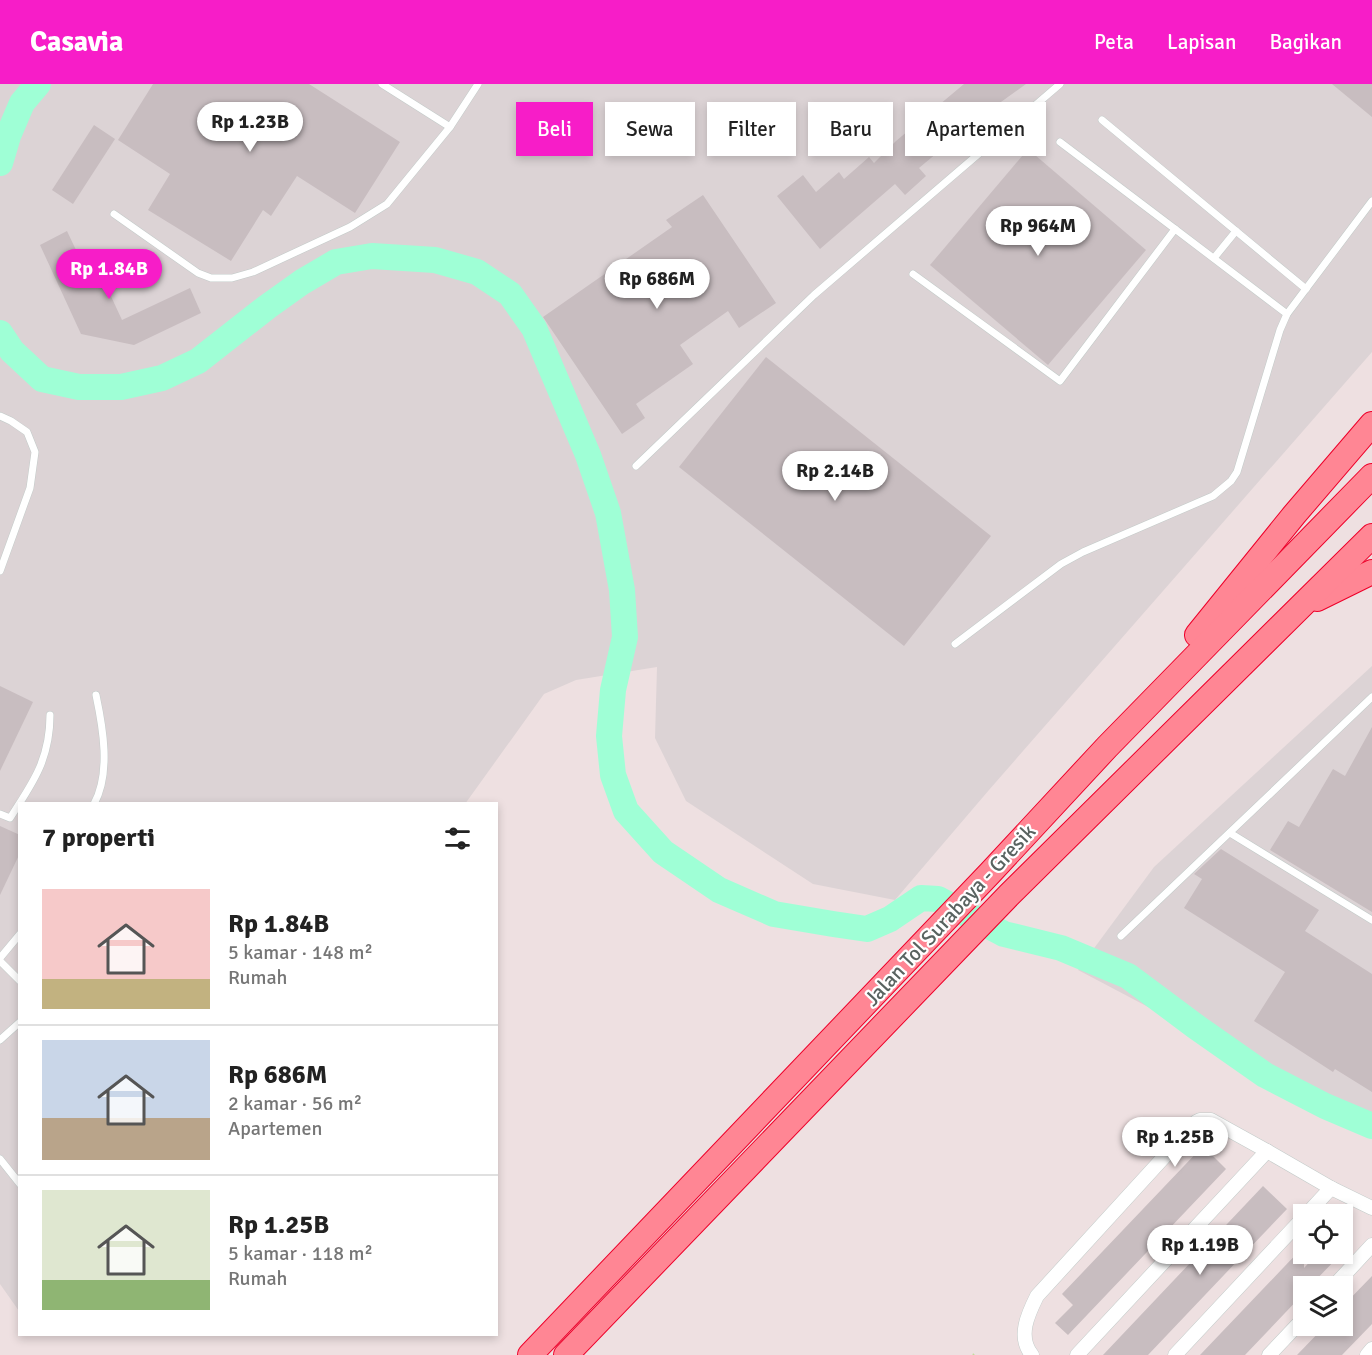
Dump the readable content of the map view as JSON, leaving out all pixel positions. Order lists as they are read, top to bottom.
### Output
{
  "streets": {
    "highway": ["Jalan Tol Surabaya - Gresik"]
  },
  "page": {
    "header": "Casavia",
    "nav": ["Peta", "Lapisan", "Bagikan"],
    "price": [
      "Rp 1.23B",
      "Rp 964M",
      "Rp 1.84B",
      "Rp 686M",
      "Rp 2.14B",
      "Rp 1.25B",
      "Rp 1.19B"
    ],
    "chip": [
      "Beli",
      "Sewa",
      "Filter",
      "Baru",
      "Apartemen"
    ],
    "heading": "7 properti",
    "list": [
      {
        "name": "Rp 1.84B",
        "note": "5 kamar · 148 m² · Rumah"
      },
      {
        "name": "Rp 686M",
        "note": "2 kamar · 56 m² · Apartemen"
      },
      {
        "name": "Rp 1.25B",
        "note": "5 kamar · 118 m² · Rumah"
      }
    ]
  }
}
